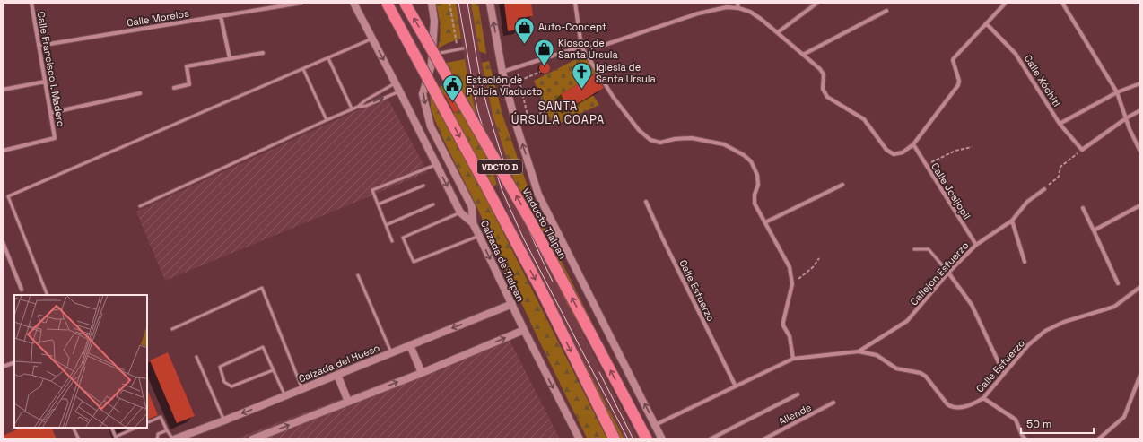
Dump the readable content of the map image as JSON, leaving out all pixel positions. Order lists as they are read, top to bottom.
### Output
{
  "streets": {
    "highway": ["VDCTO D", "Viaducto Tlalpan"],
    "main road": ["Calzada de Tlalpan", "Calzada del Hueso"],
    "street": [
      "Calle Morelos",
      "Calle Francisco I. Madero",
      "Calle Xóchitl",
      "Calle Josijopil",
      "Callejón Esfuerzo",
      "Calle Esfuerzo",
      "Allende"
    ]
  },
  "crossings": [
    ["Calle Morelos", "Calle Francisco I. Madero"],
    ["Calle Josijopil", "Callejón Esfuerzo"],
    ["Calzada de Tlalpan", "Calzada del Hueso"],
    ["Callejón Esfuerzo", "Calle Esfuerzo"]
  ],
  "districts": ["SANTA ÚRSULA COAPA"],
  "places": {
    "shop": ["Auto-Concept", "Kiosco de Santa Úrsula"],
    "church": ["Iglesia de Santa Ursula"],
    "public building": ["Estación de Policía Viaducto"]
  },
  "scale_bar": "50 m"
}
